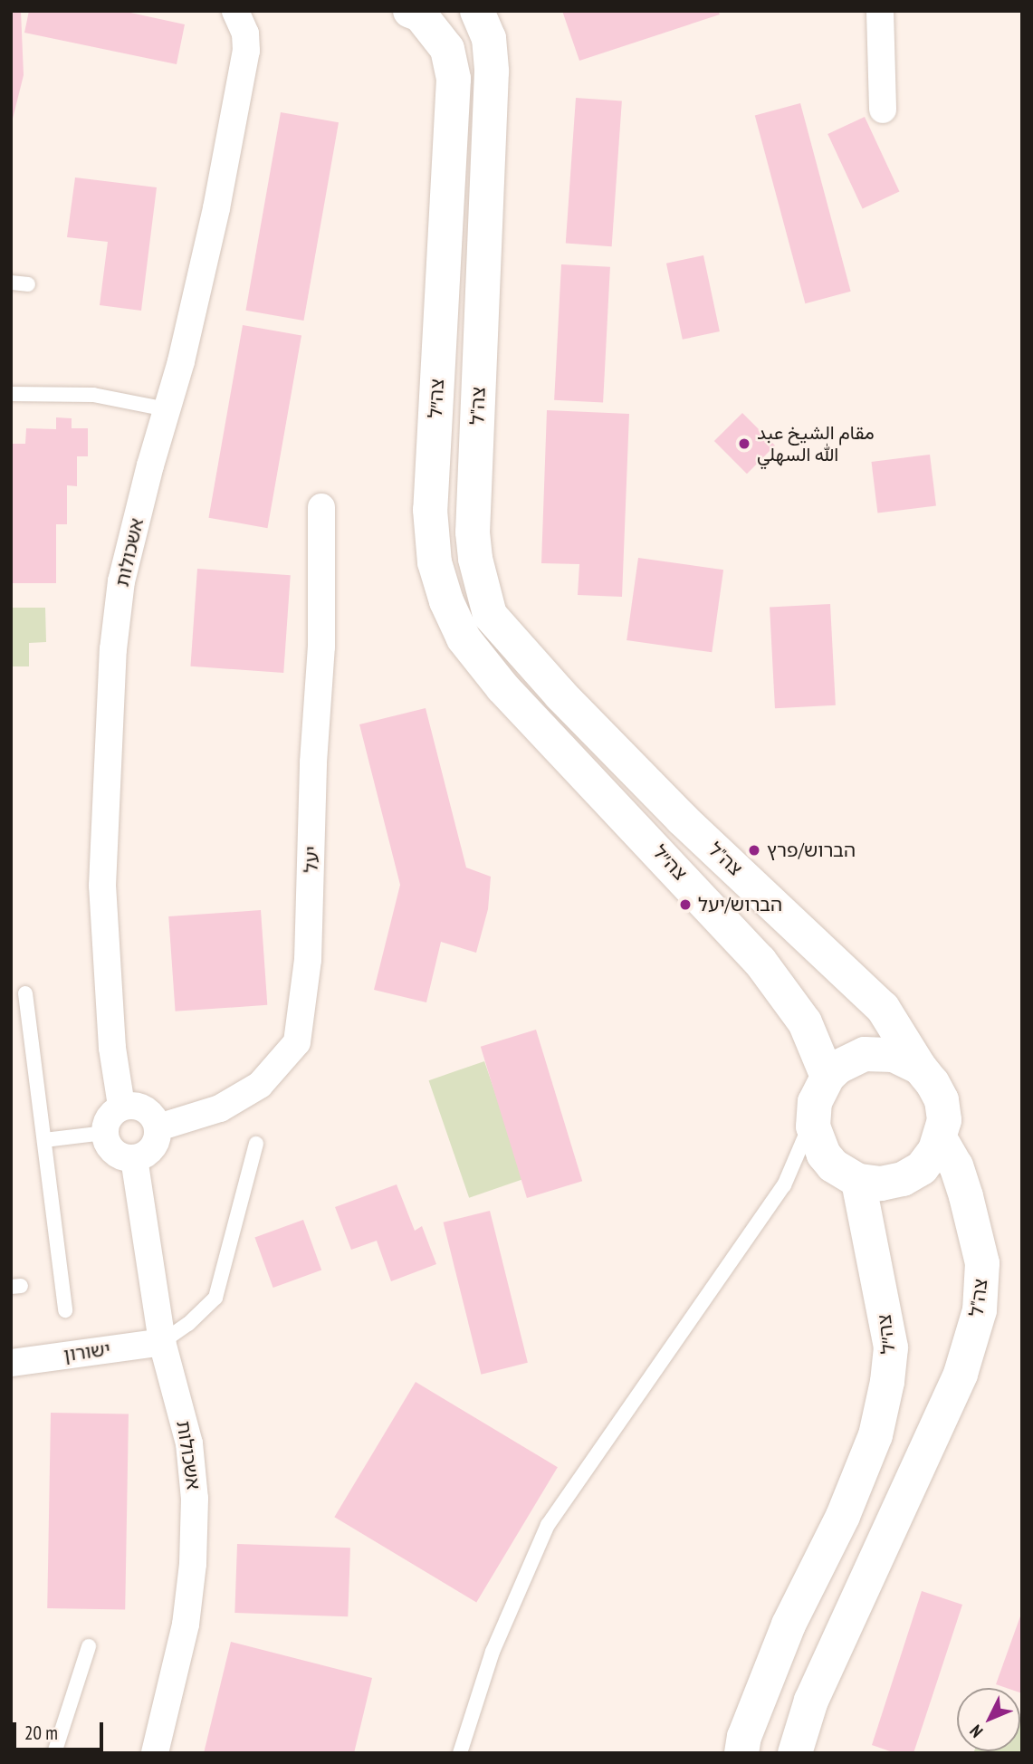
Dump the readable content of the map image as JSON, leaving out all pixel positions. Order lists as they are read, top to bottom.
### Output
{
  "streets": {
    "main road": ["צה״ל", "צה\"ל"],
    "street": ["אשכולות", "יעל", "ישורון"]
  },
  "crossings": [
    ["צה״ל", "צה\"ל"],
    ["אשכולות", "יעל"],
    ["אשכולות", "ישורון"]
  ],
  "places": ["مقام الشيخ عبد الله السهلي", "הברוש/פרץ", "הברוש/יעל"],
  "scale_bar": "20 m",
  "north": "bottom left"
}
